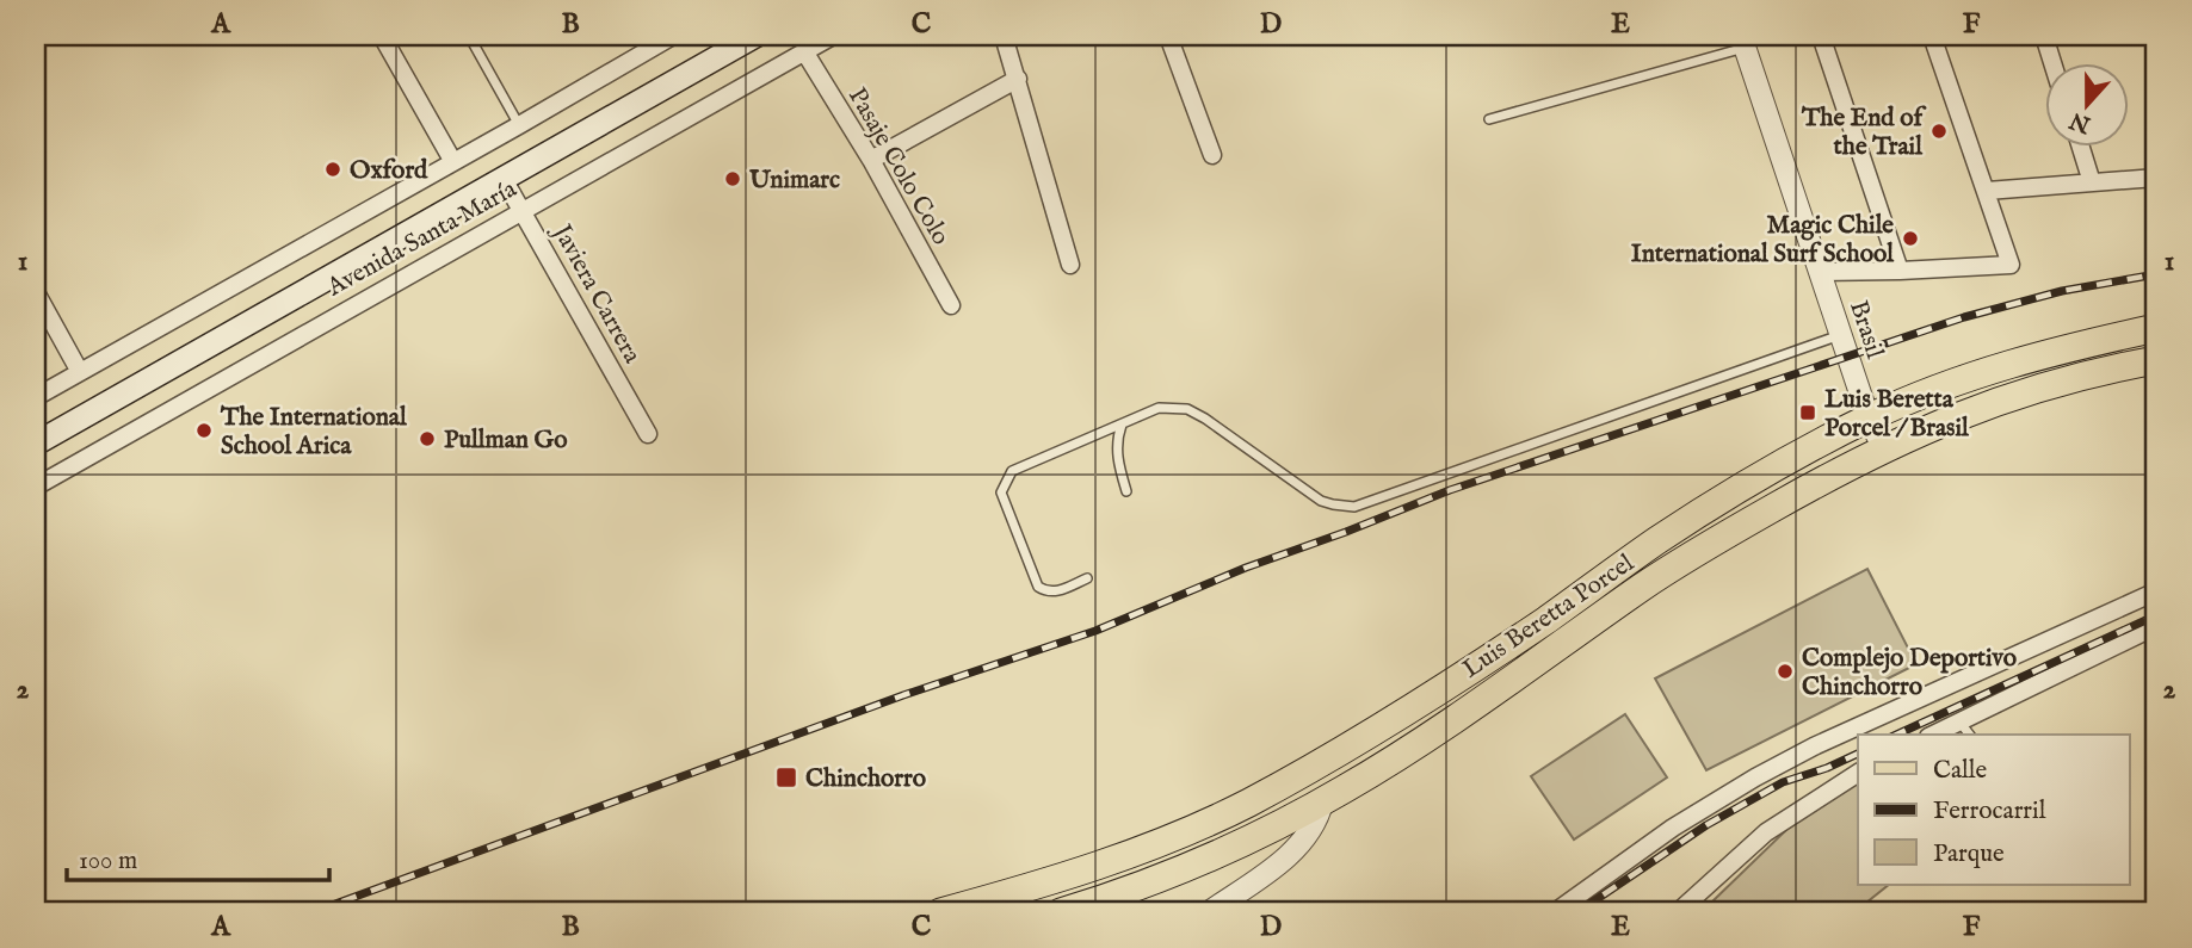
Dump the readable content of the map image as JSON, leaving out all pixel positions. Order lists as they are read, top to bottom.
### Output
{
  "streets": {
    "main road": ["Avenida Santa María", "Luis Beretta Porcel"],
    "street": ["Pasaje Colo Colo", "Javiera Carrera", "Brasil"]
  },
  "crossings": [
    ["Pasaje Colo Colo", "Avenida Santa María"],
    ["Avenida Santa María", "Javiera Carrera"],
    ["Brasil", "Luis Beretta Porcel"]
  ],
  "places": {
    "other": [
      "The End of the Trail",
      "Oxford",
      "Unimarc",
      "Magic Chile International Surf School",
      "The International School Arica",
      "Pullman Go",
      "Complejo Deportivo Chinchorro"
    ],
    "transit": ["Luis Beretta Porcel / Brasil", "Chinchorro"]
  },
  "legend": ["Calle", "Ferrocarril", "Parque"],
  "scale_bar": "100 m",
  "north": "bottom",
  "grid": {
    "columns": [
      "A",
      "B",
      "C",
      "D",
      "E",
      "F"
    ],
    "rows": ["1", "2"]
  }
}
